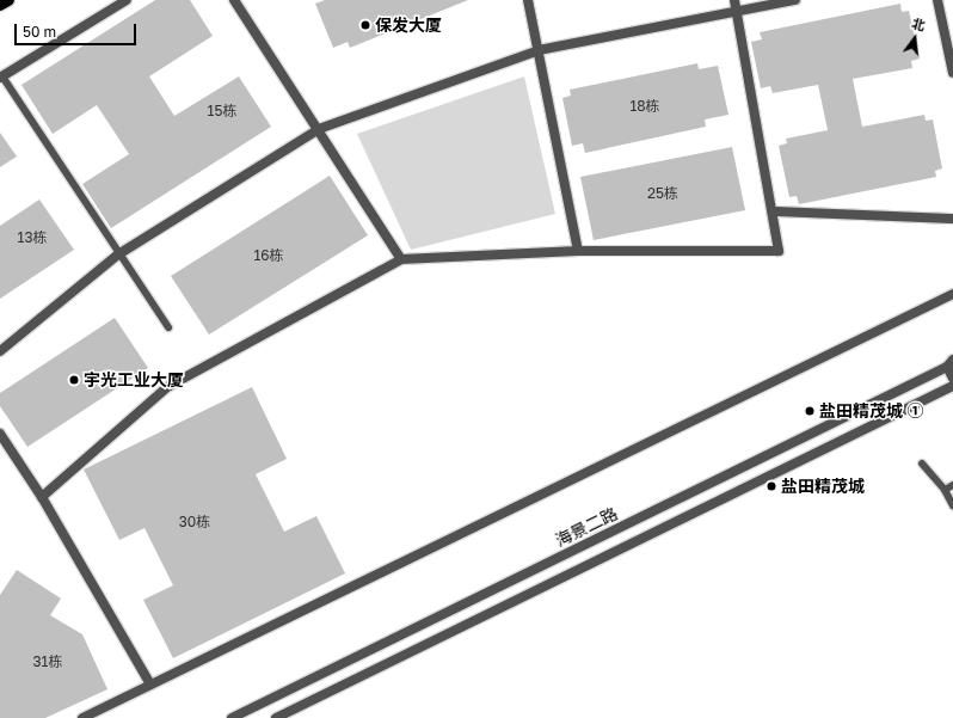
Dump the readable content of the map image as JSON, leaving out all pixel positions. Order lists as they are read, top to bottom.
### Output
{
  "streets": {
    "street": ["海景二路"]
  },
  "places": [
    "保发大厦",
    "宇光工业大厦",
    "盐田精茂城 ①",
    "盐田精茂城"
  ],
  "house_numbers": [
    "18栋",
    "15栋",
    "25栋",
    "13栋",
    "16栋",
    "30栋",
    "31栋"
  ],
  "scale_bar": "50 m",
  "north": "top"
}
